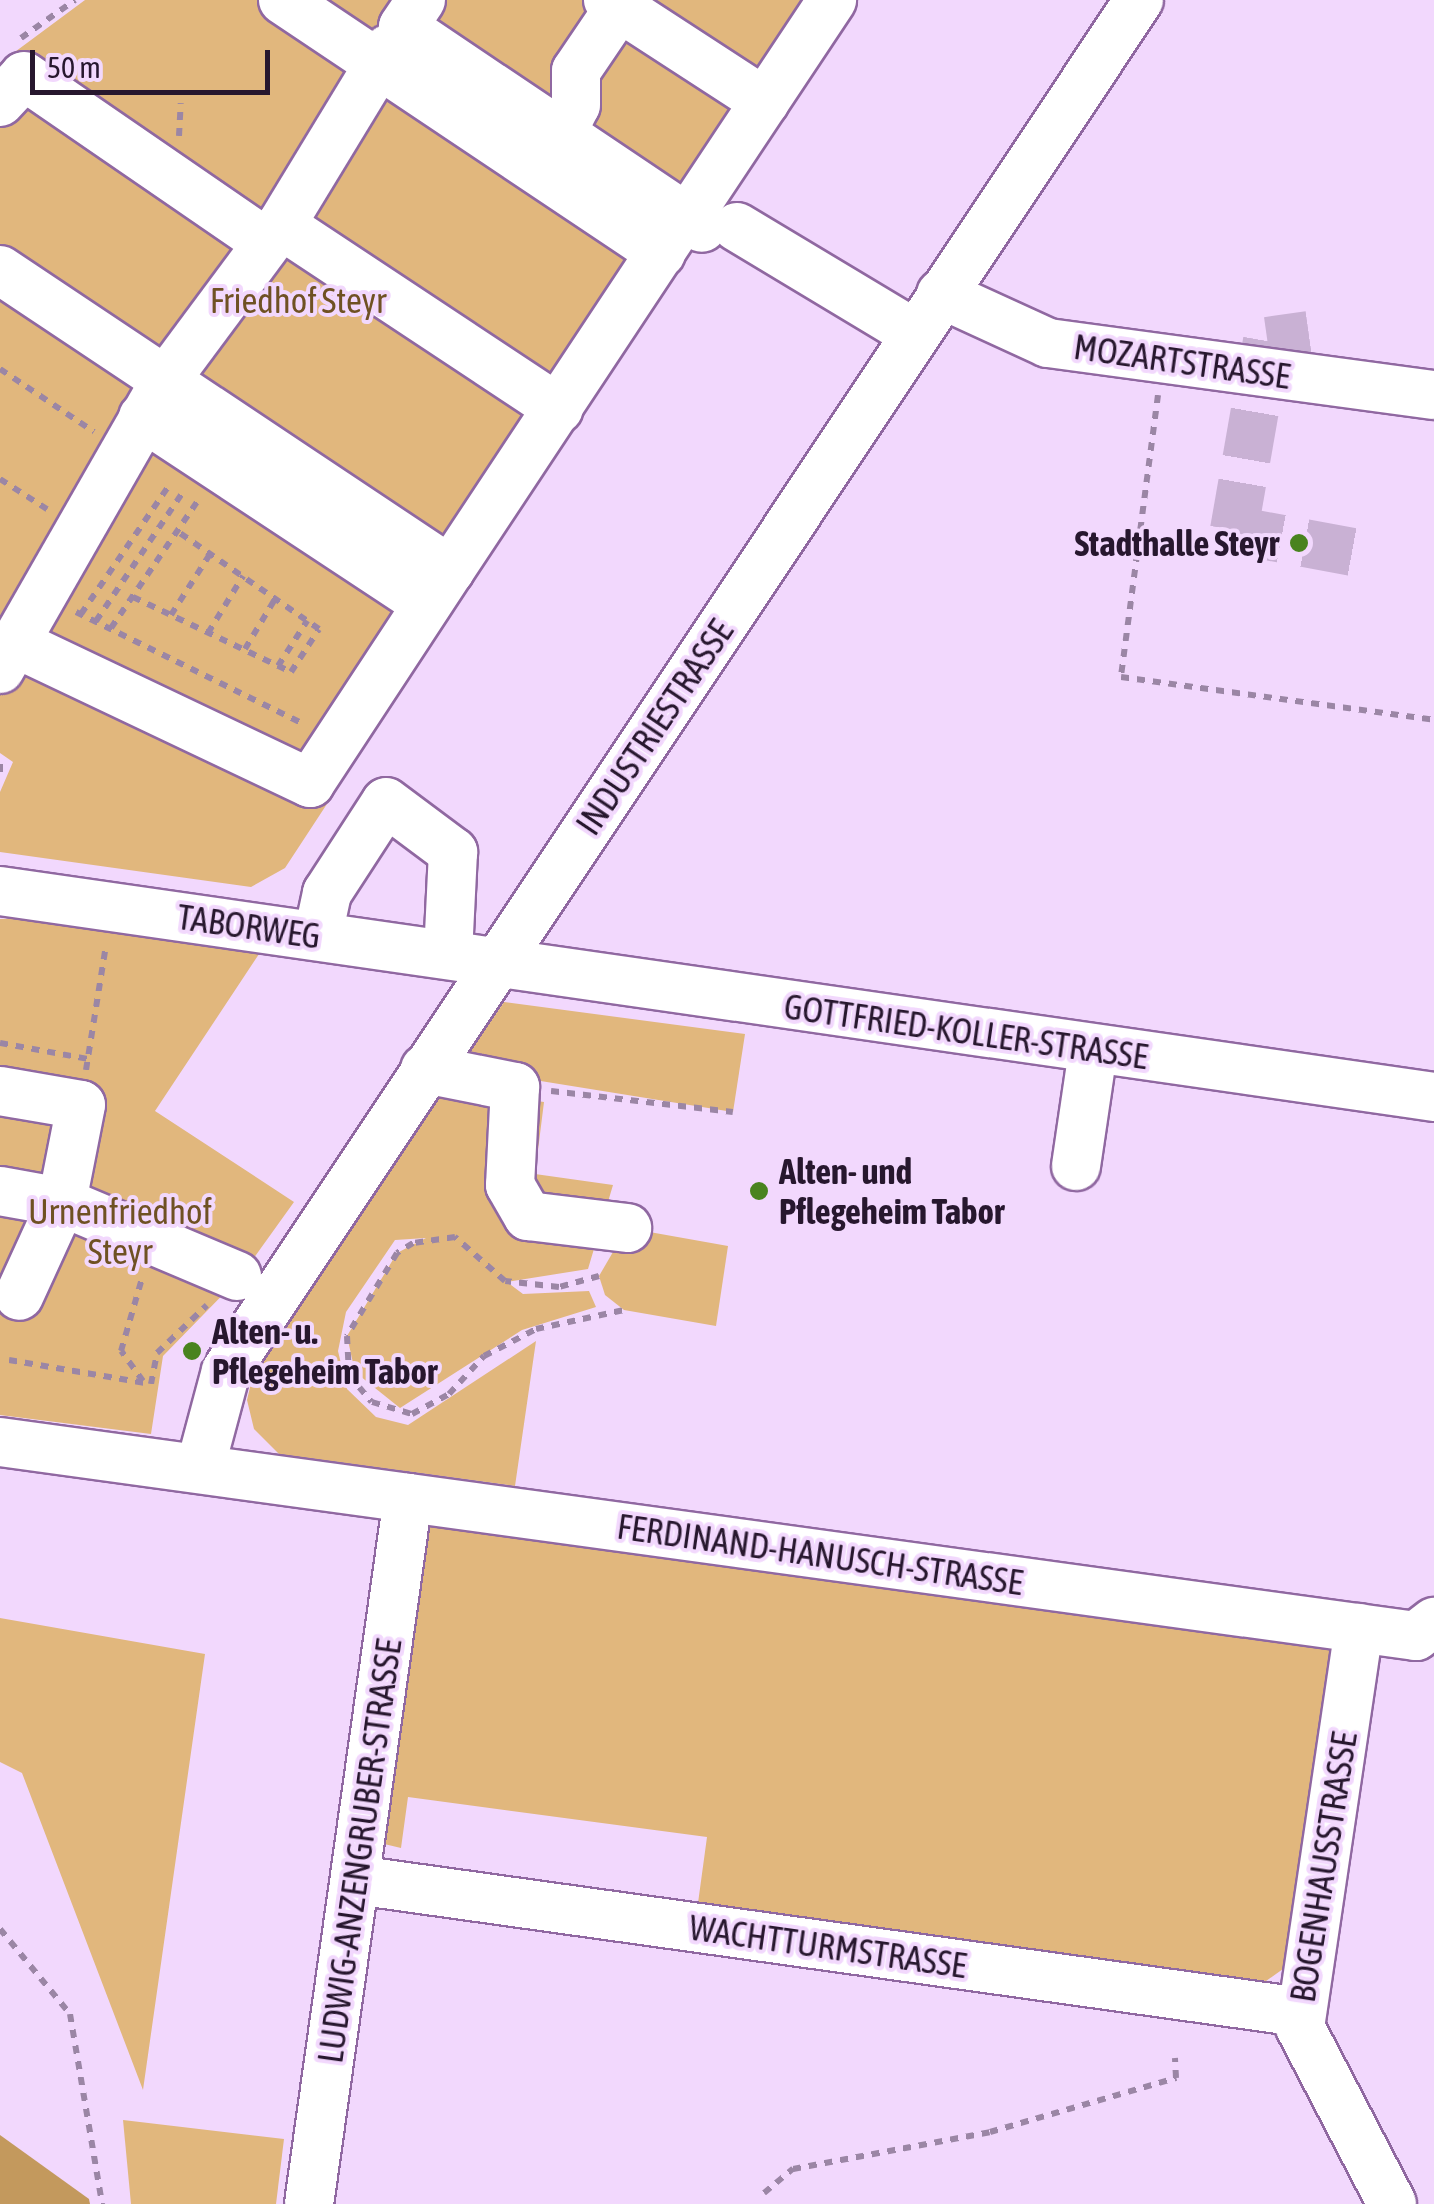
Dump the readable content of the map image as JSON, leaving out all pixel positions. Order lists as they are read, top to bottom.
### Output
{
  "streets": {
    "street": [
      "MOZARTSTRASSE",
      "INDUSTRIESTRASSE",
      "TABORWEG",
      "GOTTFRIED-KOLLER-STRASSE",
      "FERDINAND-HANUSCH-STRASSE",
      "LUDWIG-ANZENGRUBER-STRASSE",
      "BOGENHAUSSTRASSE",
      "WACHTTURMSTRASSE"
    ]
  },
  "crossings": [
    ["MOZARTSTRASSE", "INDUSTRIESTRASSE"],
    ["INDUSTRIESTRASSE", "TABORWEG"],
    ["INDUSTRIESTRASSE", "GOTTFRIED-KOLLER-STRASSE"],
    ["INDUSTRIESTRASSE", "FERDINAND-HANUSCH-STRASSE"],
    ["TABORWEG", "GOTTFRIED-KOLLER-STRASSE"],
    ["FERDINAND-HANUSCH-STRASSE", "LUDWIG-ANZENGRUBER-STRASSE"],
    ["FERDINAND-HANUSCH-STRASSE", "BOGENHAUSSTRASSE"],
    ["LUDWIG-ANZENGRUBER-STRASSE", "WACHTTURMSTRASSE"],
    ["BOGENHAUSSTRASSE", "WACHTTURMSTRASSE"]
  ],
  "parks": ["Friedhof Steyr", "Urnenfriedhof Steyr"],
  "places": ["Stadthalle Steyr", "Alten- und Pflegeheim Tabor", "Alten- u. Pflegeheim Tabor"],
  "scale_bar": "50 m"
}
